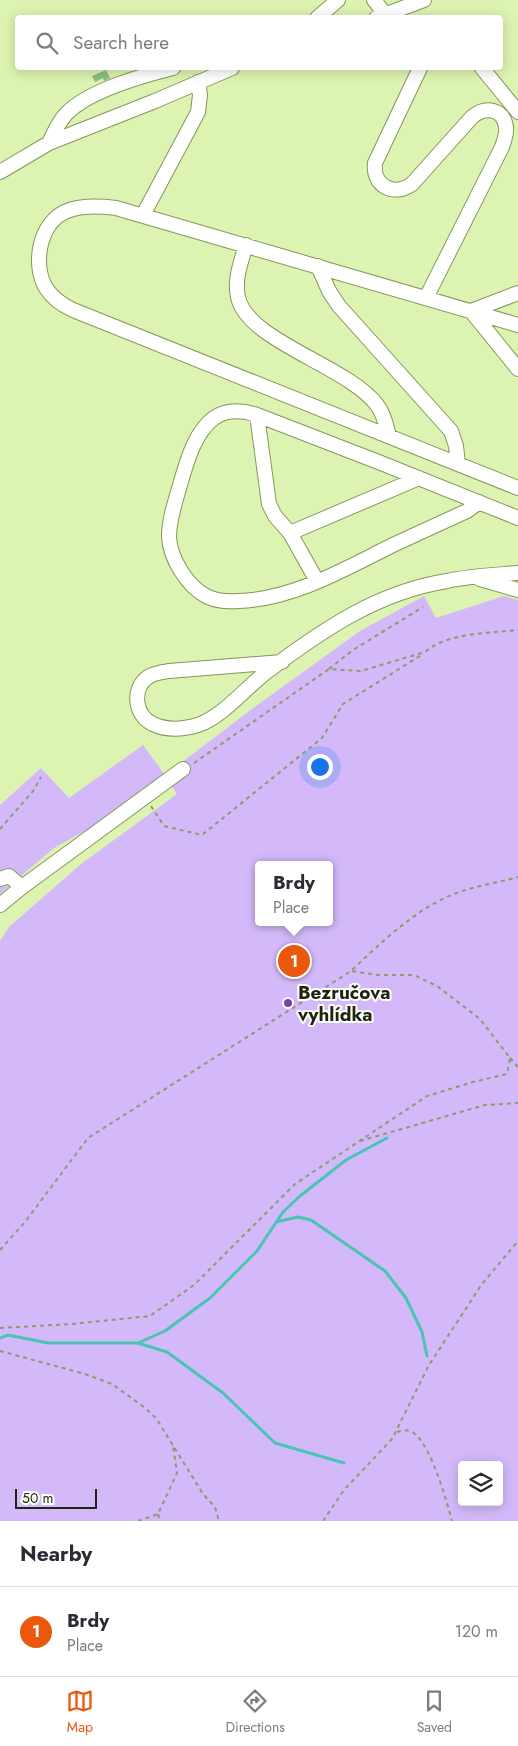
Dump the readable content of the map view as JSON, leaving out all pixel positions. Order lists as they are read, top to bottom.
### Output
{
  "places": ["Bezručova vyhlídka"],
  "scale_bar": "50 m",
  "page": {
    "search": "Search here",
    "popup": ["Brdy", "Place"],
    "pins": "1",
    "scale": "50 m",
    "heading": "Nearby",
    "list": [
      {
        "mark": "1",
        "name": "Brdy",
        "note": "Place",
        "value": "120 m"
      }
    ],
    "nav": ["Map", "Directions", "Saved"]
  }
}
